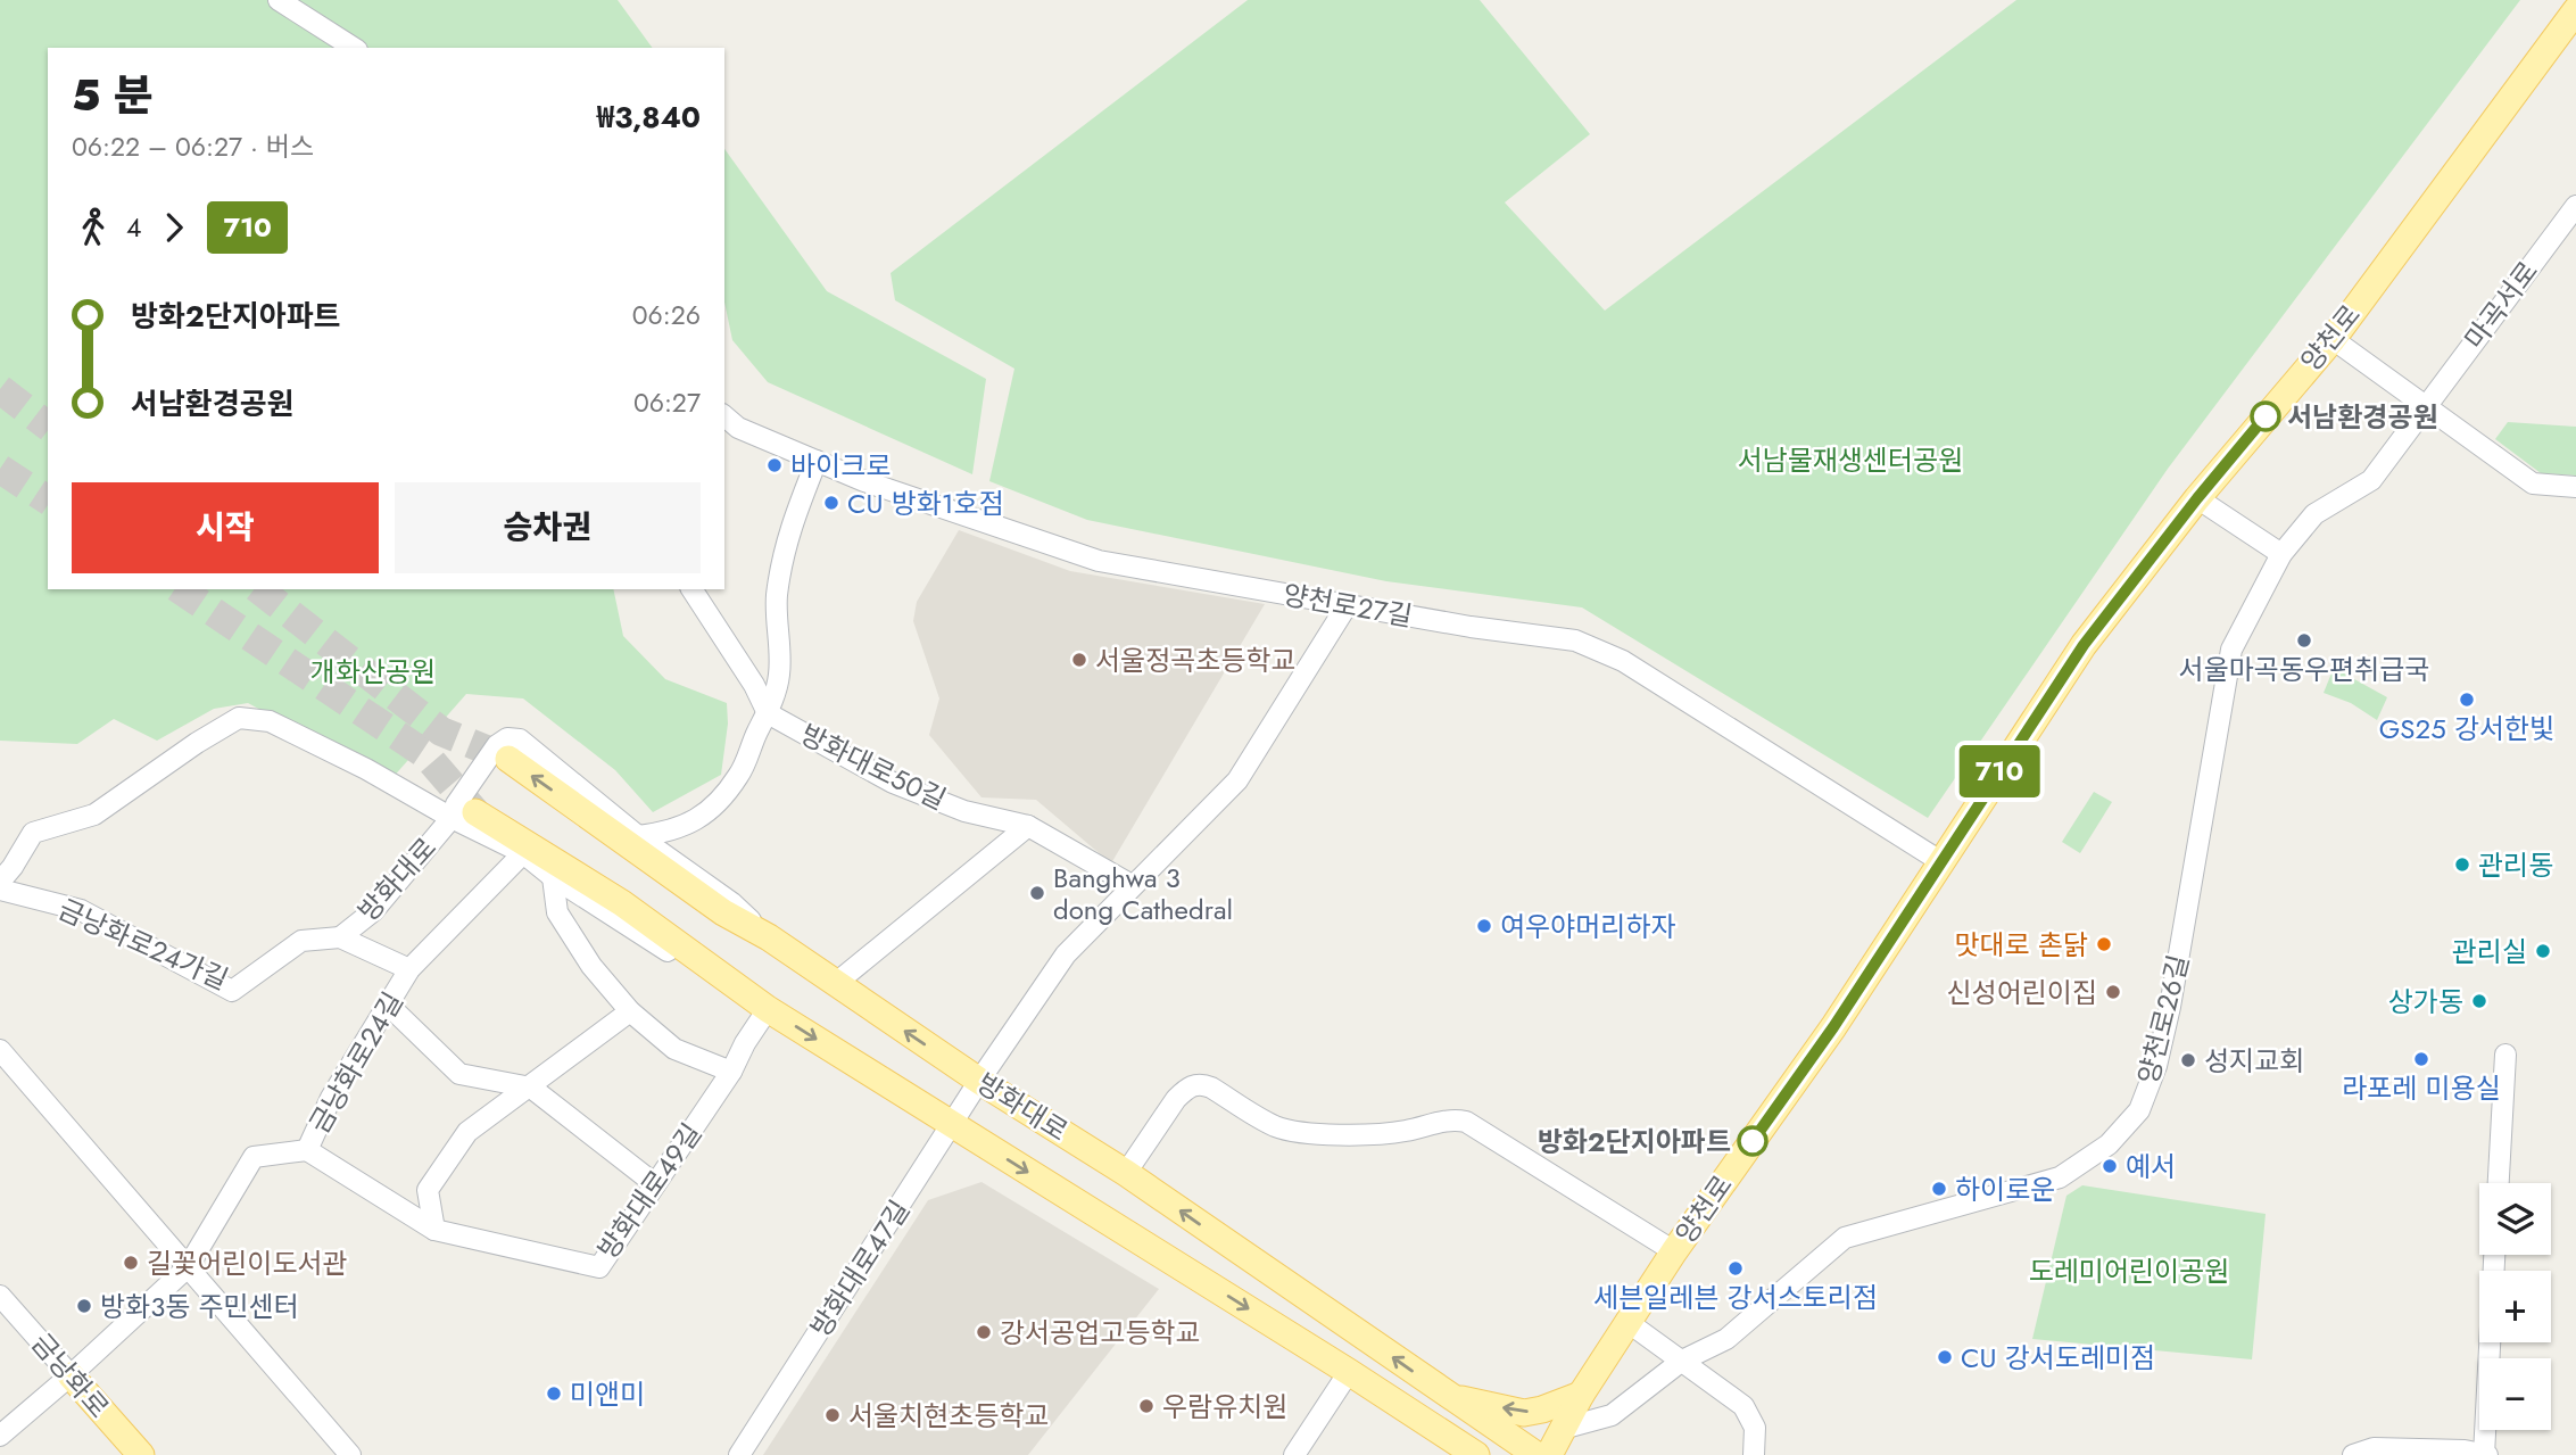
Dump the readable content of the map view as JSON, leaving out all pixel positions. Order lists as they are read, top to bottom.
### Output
{
  "streets": {
    "main road": ["양천로", "방화대로", "금낭화로"],
    "street": [
      "마곡서로",
      "양천로27길",
      "방화대로50길",
      "금낭화로24가길",
      "양천로26길",
      "금낭화로24길",
      "방화대로49길",
      "방화대로47길"
    ]
  },
  "crossings": [
    ["마곡서로", "양천로26길"],
    ["양천로", "양천로27길"],
    ["양천로", "양천로26길"],
    ["양천로27길", "방화대로47길"],
    ["방화대로50길", "방화대로47길"],
    ["방화대로", "금낭화로24가길"],
    ["방화대로", "방화대로49길"],
    ["방화대로", "방화대로47길"],
    ["금낭화로24길", "방화대로49길"],
    ["금낭화로24길", "금낭화로"]
  ],
  "parks": ["서남물재생센터공원", "개화산공원", "도레미어린이공원"],
  "places": [
    "서남환경공원",
    "바이크로",
    "CU 방화1호점",
    "서울마곡동우편취급국",
    "서울정곡초등학교",
    "GS25 강서한빛",
    "관리동",
    "Banghwa 3 dong Cathedral",
    "여우야머리하자",
    "맛대로 촌닭",
    "관리실",
    "신성어린이집",
    "상가동",
    "라포레 미용실",
    "성지교회",
    "방화2단지아파트",
    "예서",
    "하이로운",
    "길꽃어린이도서관",
    "세븐일레븐 강서스토리점",
    "방화3동 주민센터",
    "강서공업고등학교",
    "CU 강서도레미점",
    "미앤미",
    "우람유치원",
    "서울치현초등학교"
  ],
  "lines": ["bus line 710"],
  "page": {
    "on_map": "710",
    "heading": ["5 분", "06:22 – 06:27 · 버스", "₩3,840"],
    "legs": ["4", "710"],
    "list": [
      {
        "name": "방화2단지아파트",
        "value": "06:26"
      },
      {
        "name": "서남환경공원",
        "value": "06:27"
      }
    ],
    "buttons": ["시작", "승차권"],
    "map_buttons": ["+", "−"]
  }
}
